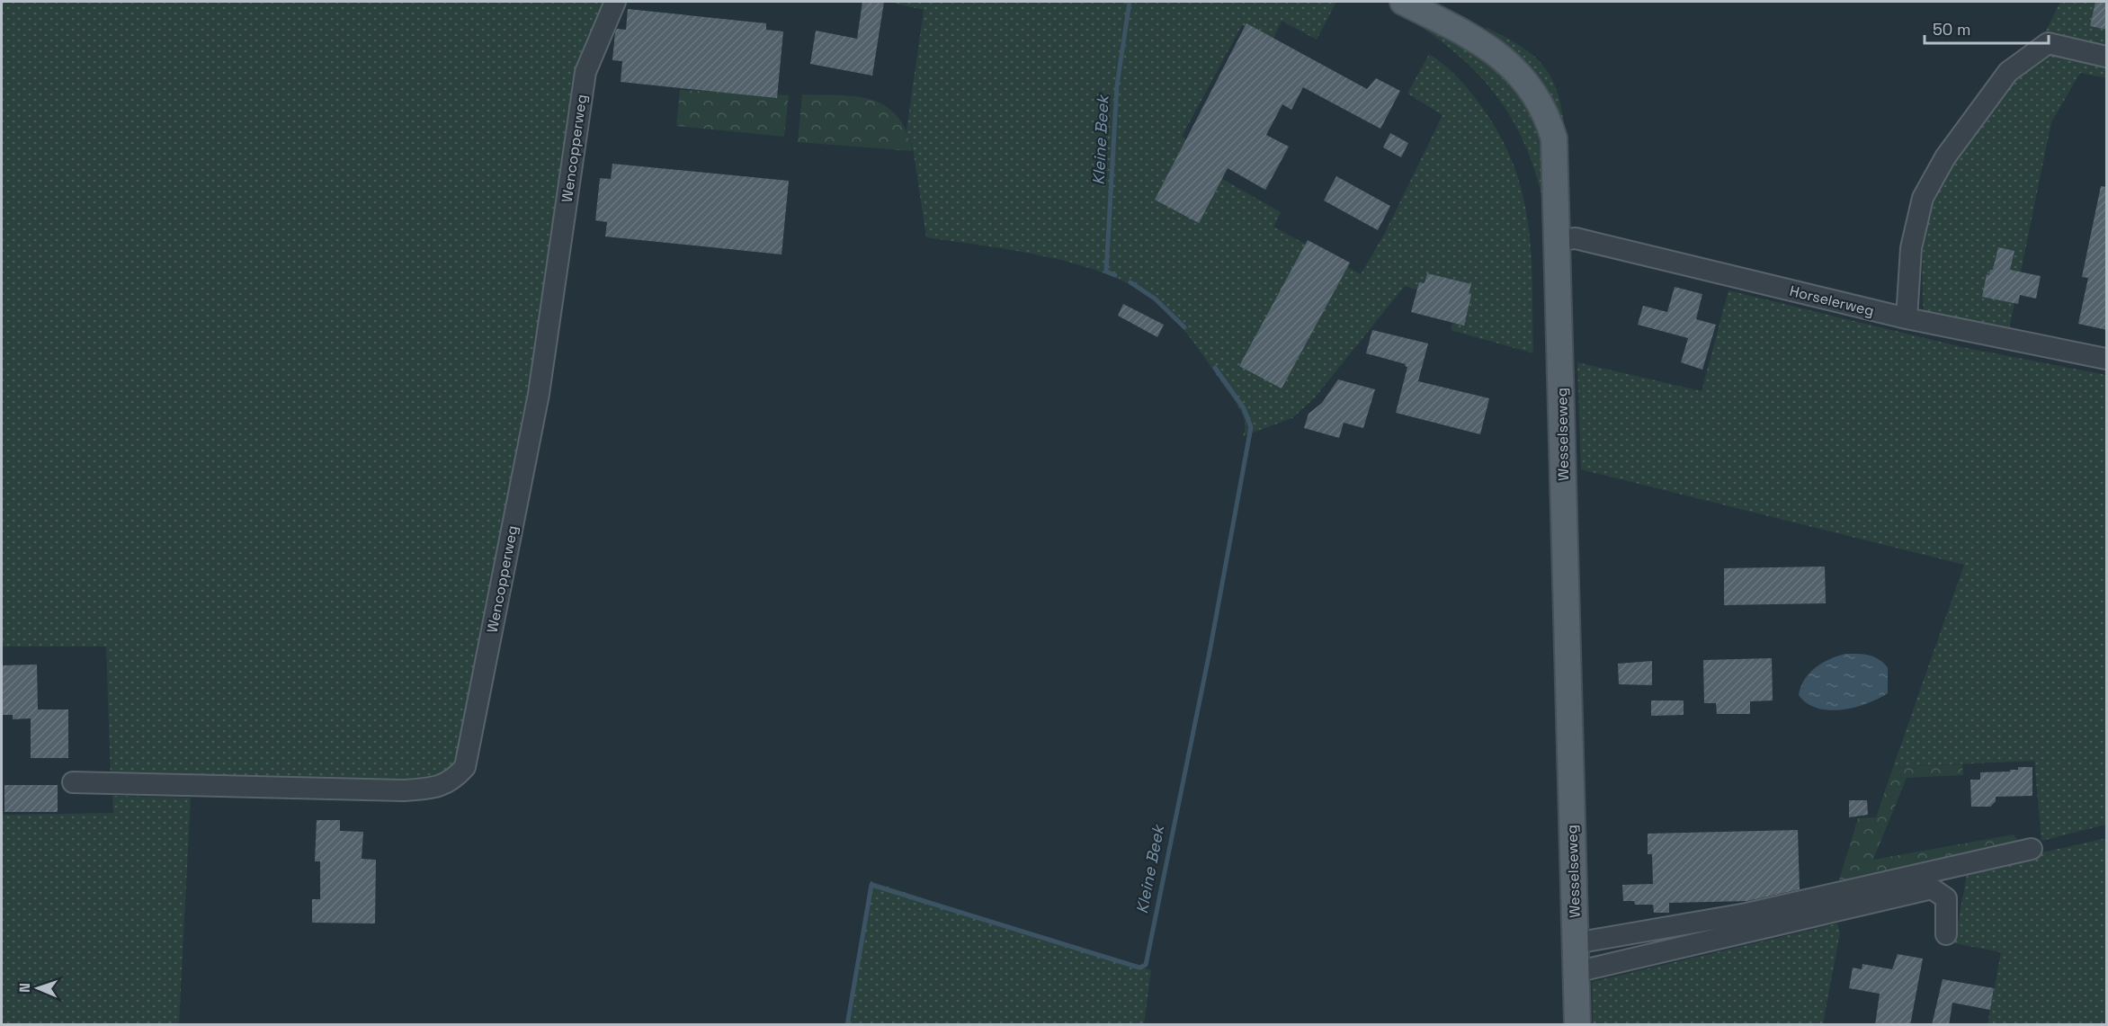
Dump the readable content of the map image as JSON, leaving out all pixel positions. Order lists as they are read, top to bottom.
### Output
{
  "streets": {
    "main road": ["Wesselseweg"],
    "street": ["Wencopperweg", "Horselerweg"]
  },
  "crossings": [
    ["Horselerweg", "Wesselseweg"]
  ],
  "water": ["Kleine Beek"],
  "scale_bar": "50 m",
  "north": "left"
}
